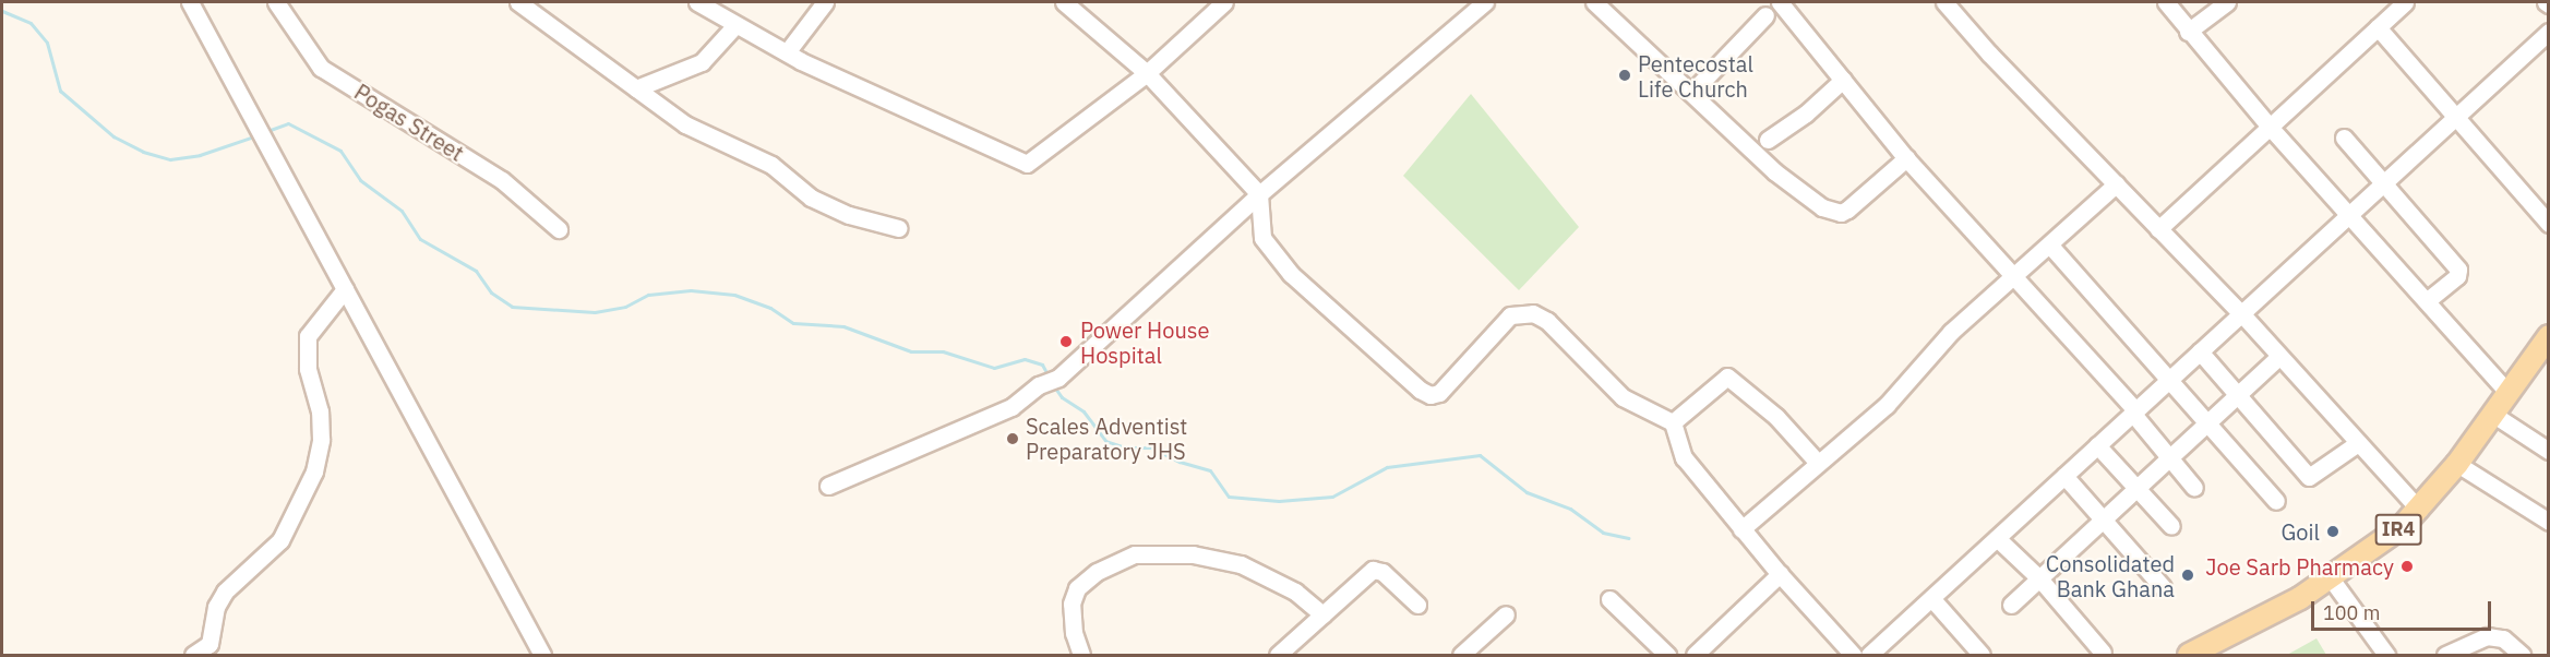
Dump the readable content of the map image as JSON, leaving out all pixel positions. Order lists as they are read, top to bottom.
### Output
{
  "streets": {
    "main road": ["IR4"],
    "street": ["Pogas Street"]
  },
  "places": [
    "Pentecostal Life Church",
    "Power House Hospital",
    "Scales Adventist Preparatory JHS",
    "Goil",
    "Joe Sarb Pharmacy",
    "Consolidated Bank Ghana"
  ],
  "scale_bar": "100 m"
}
